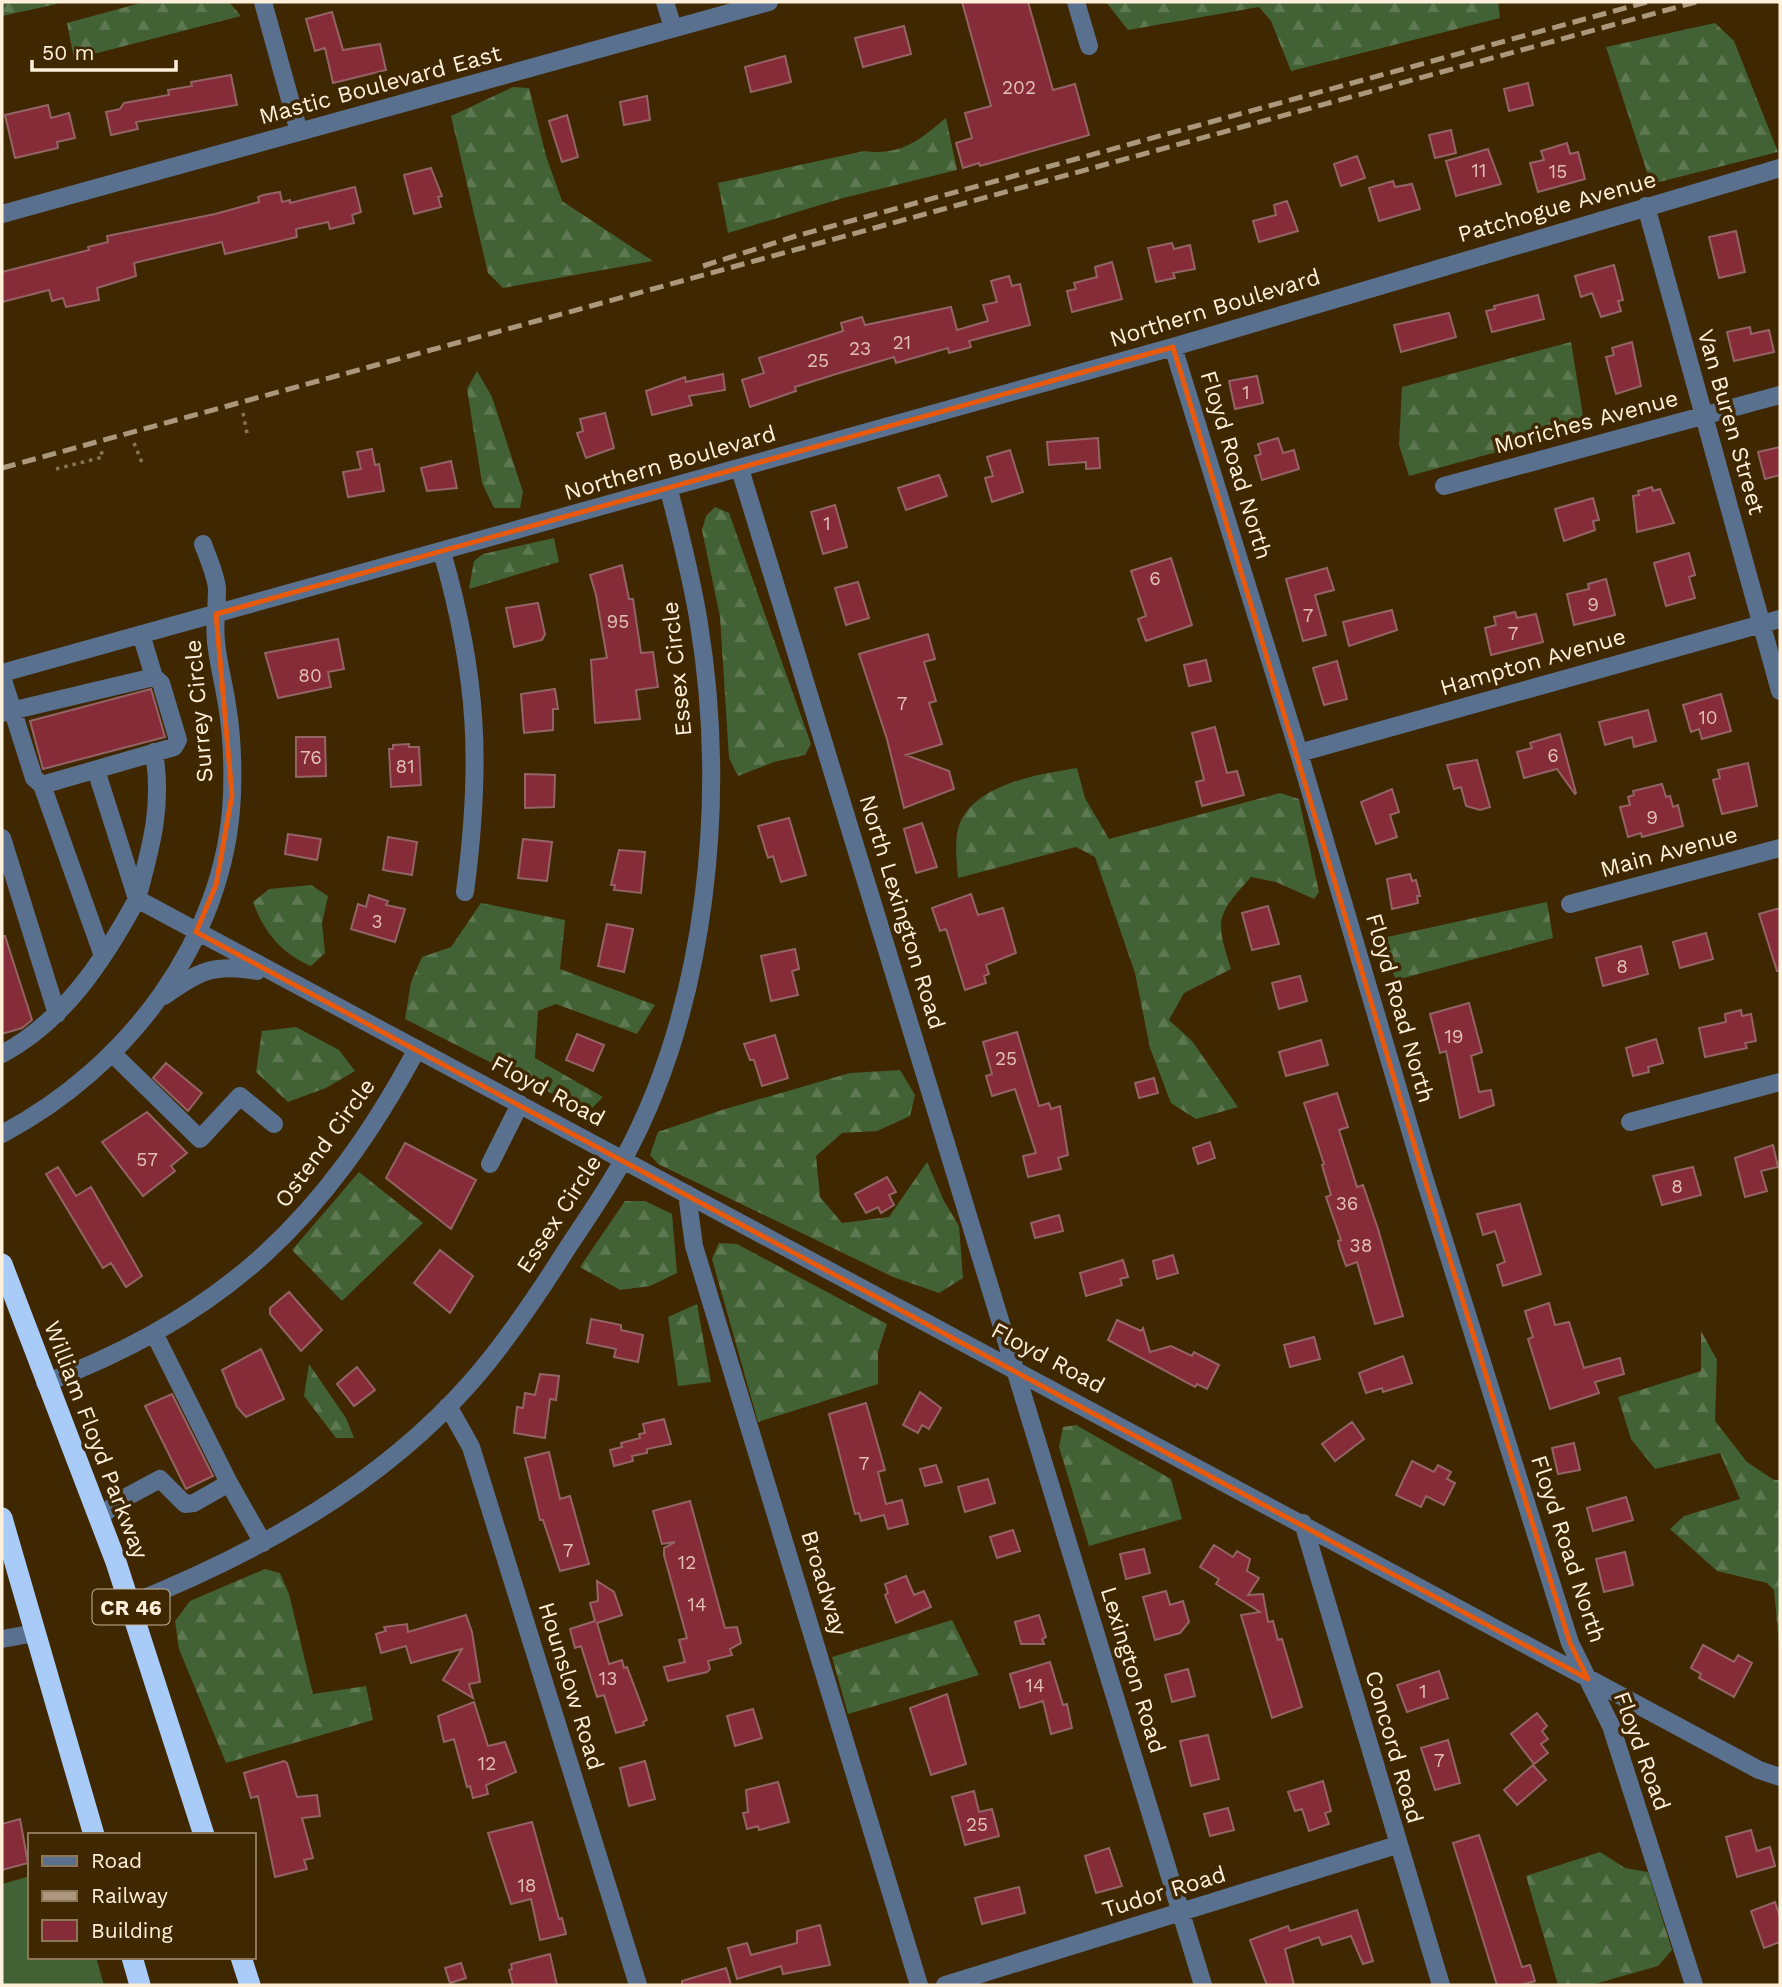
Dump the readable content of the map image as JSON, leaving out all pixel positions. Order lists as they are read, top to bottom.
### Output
{
  "streets": {
    "highway": ["William Floyd Parkway", "CR 46"],
    "street": [
      "Mastic Boulevard East",
      "Patchogue Avenue",
      "Northern Boulevard",
      "Moriches Avenue",
      "Van Buren Street",
      "Floyd Road North",
      "Hampton Avenue",
      "Essex Circle",
      "Surrey Circle",
      "Main Avenue",
      "North Lexington Road",
      "Floyd Road",
      "Ostend Circle",
      "Broadway",
      "Lexington Road",
      "Hounslow Road",
      "Concord Road",
      "Tudor Road"
    ]
  },
  "crossings": [
    ["Patchogue Avenue", "Northern Boulevard"],
    ["Patchogue Avenue", "Van Buren Street"],
    ["Northern Boulevard", "Floyd Road North"],
    ["Northern Boulevard", "Essex Circle"],
    ["Northern Boulevard", "Surrey Circle"],
    ["Northern Boulevard", "North Lexington Road"],
    ["Moriches Avenue", "Van Buren Street"],
    ["Van Buren Street", "Hampton Avenue"],
    ["Floyd Road North", "Hampton Avenue"],
    ["Floyd Road North", "Floyd Road"],
    ["Essex Circle", "Floyd Road"],
    ["Essex Circle", "William Floyd Parkway"],
    ["Essex Circle", "Hounslow Road"],
    ["Surrey Circle", "Floyd Road"],
    ["North Lexington Road", "Floyd Road"],
    ["North Lexington Road", "Lexington Road"],
    ["Floyd Road", "Ostend Circle"],
    ["Floyd Road", "Broadway"],
    ["Floyd Road", "Lexington Road"],
    ["Floyd Road", "Concord Road"],
    ["Ostend Circle", "William Floyd Parkway"],
    ["Lexington Road", "Tudor Road"],
    ["Concord Road", "Tudor Road"]
  ],
  "house_numbers": [
    "202",
    "11",
    "15",
    "21",
    "23",
    "25",
    "1",
    "1",
    "6",
    "9",
    "7",
    "95",
    "7",
    "80",
    "7",
    "10",
    "6",
    "76",
    "81",
    "9",
    "3",
    "8",
    "19",
    "25",
    "57",
    "8",
    "36",
    "38",
    "7",
    "7",
    "12",
    "14",
    "13",
    "14",
    "1",
    "7",
    "12",
    "25",
    "18"
  ],
  "legend": ["Road", "Railway", "Building"],
  "scale_bar": "50 m"
}
